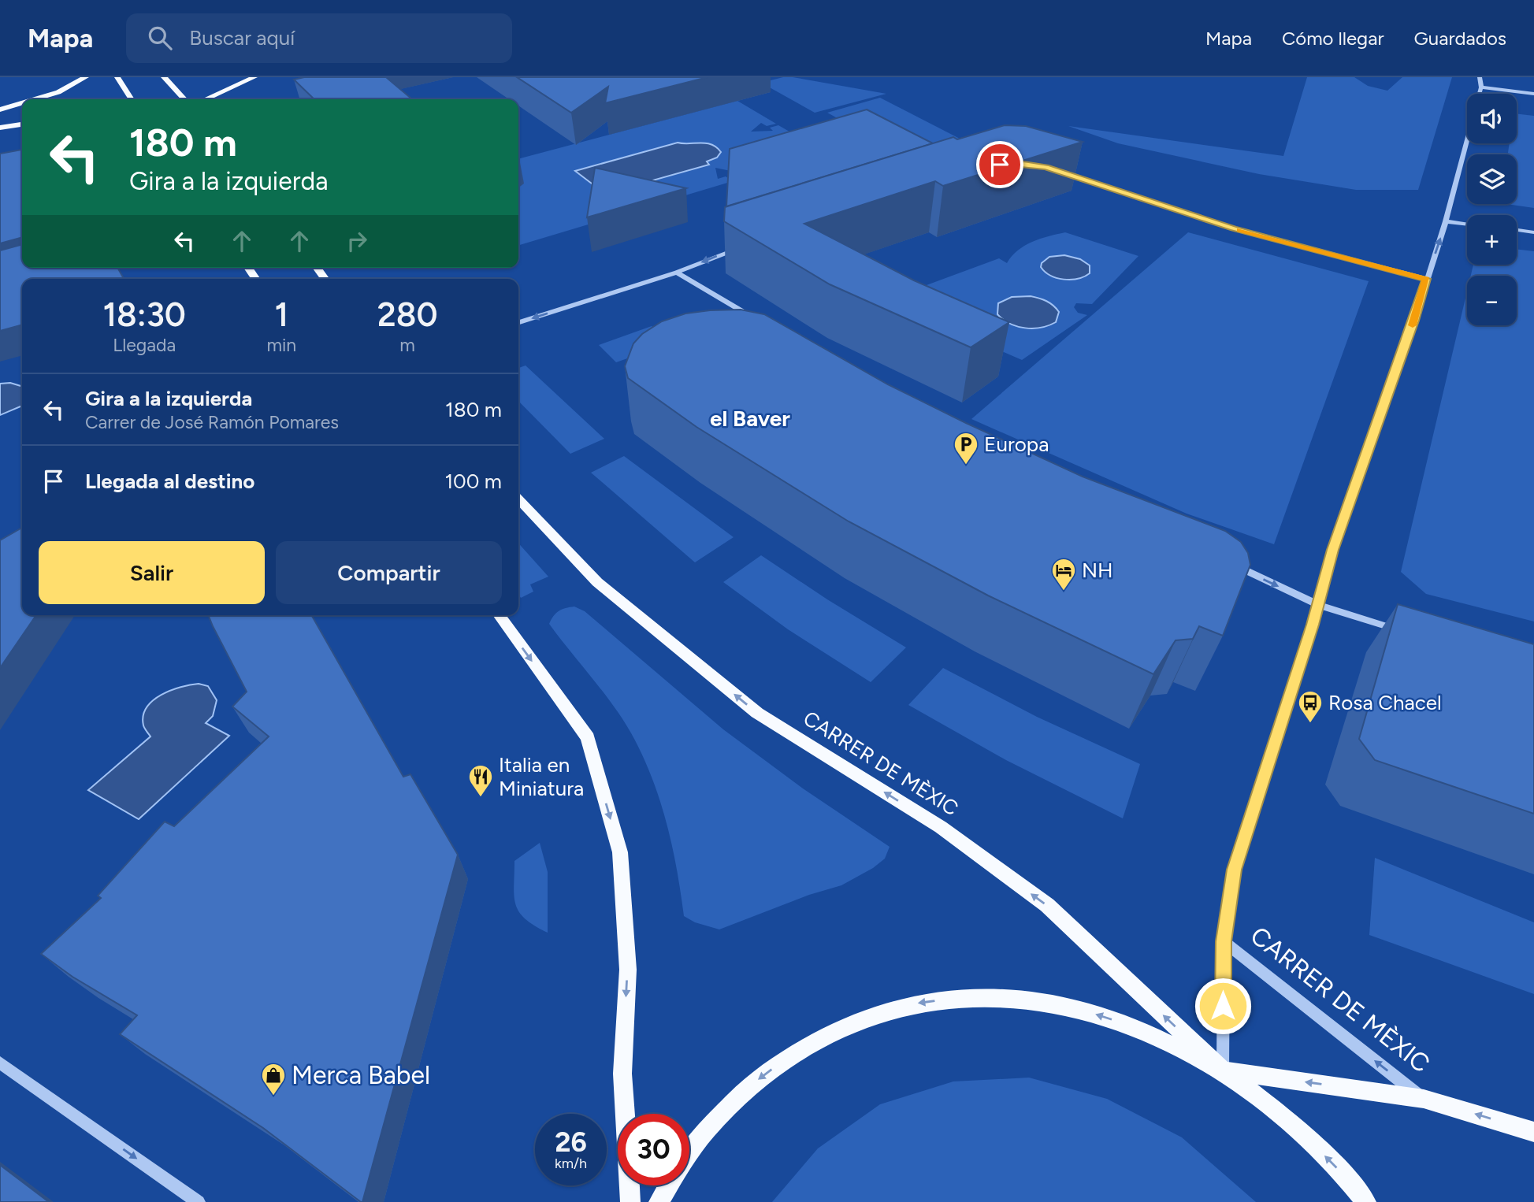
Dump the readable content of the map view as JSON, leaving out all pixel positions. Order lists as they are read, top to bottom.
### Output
{
  "streets": {
    "main road": ["CARRER DE MÈXIC"]
  },
  "one_way": ["CARRER DE MÈXIC"],
  "districts": ["el Baver"],
  "places": {
    "parking": ["Europa"],
    "hotel": ["NH"],
    "bus stop": ["Rosa Chacel"],
    "restaurant": ["Italia en Miniatura"],
    "shop": ["Merca Babel"]
  },
  "page": {
    "header": "Mapa",
    "search": "Buscar aquí",
    "nav": ["Mapa", "Cómo llegar", "Guardados"],
    "map_buttons": ["+", "−"],
    "turn": ["180 m", "Gira a la izquierda"],
    "eta": [
      "18:30",
      "Llegada",
      "1",
      "min",
      "280",
      "m"
    ],
    "list": [
      {
        "name": "Gira a la izquierda",
        "note": "Carrer de José Ramón Pomares",
        "value": "180 m"
      },
      {
        "name": "Llegada al destino",
        "value": "100 m"
      }
    ],
    "buttons": ["Salir", "Compartir"],
    "speed": "26 km/h",
    "limit": "30"
  }
}
